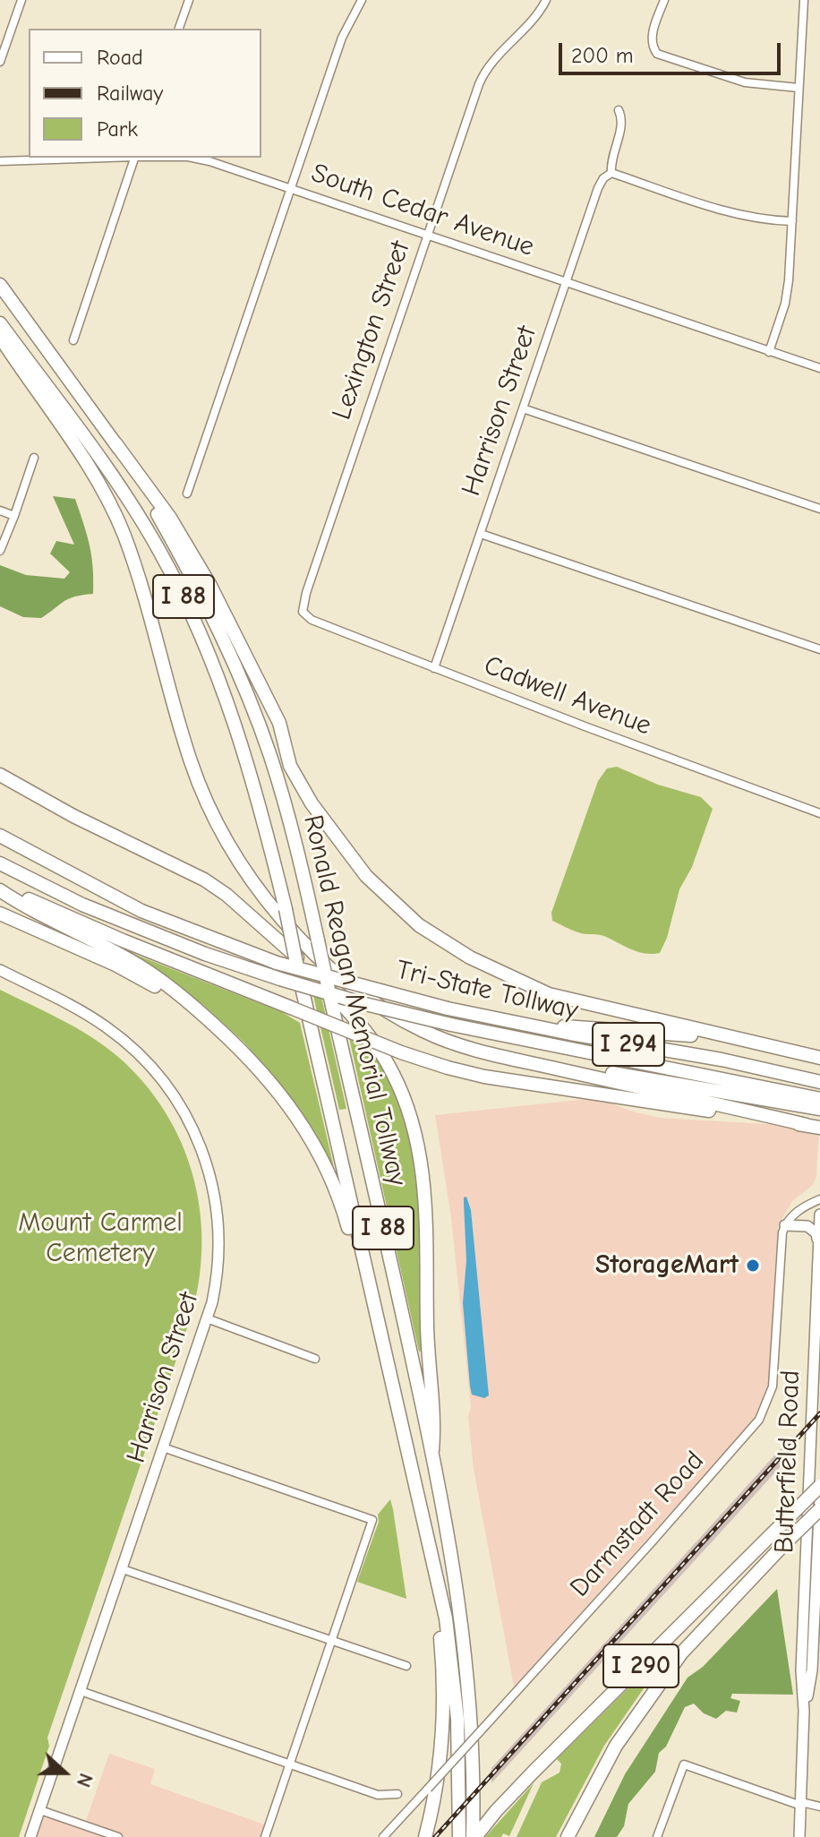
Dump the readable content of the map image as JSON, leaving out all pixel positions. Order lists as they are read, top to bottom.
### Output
{
  "streets": {
    "highway": [
      "I 88",
      "Tri-State Tollway",
      "Ronald Reagan Memorial Tollway",
      "I 294",
      "I 290"
    ],
    "main road": ["Harrison Street", "Butterfield Road"],
    "street": [
      "South Cedar Avenue",
      "Lexington Street",
      "Cadwell Avenue",
      "Darmstadt Road"
    ]
  },
  "crossings": [
    ["South Cedar Avenue", "Lexington Street"],
    ["South Cedar Avenue", "Harrison Street"],
    ["Lexington Street", "Cadwell Avenue"],
    ["Harrison Street", "Cadwell Avenue"],
    ["Ronald Reagan Memorial Tollway", "I 290"]
  ],
  "parks": ["Mount Carmel Cemetery"],
  "places": ["StorageMart"],
  "legend": ["Road", "Railway", "Park"],
  "scale_bar": "200 m",
  "north": "right"
}
